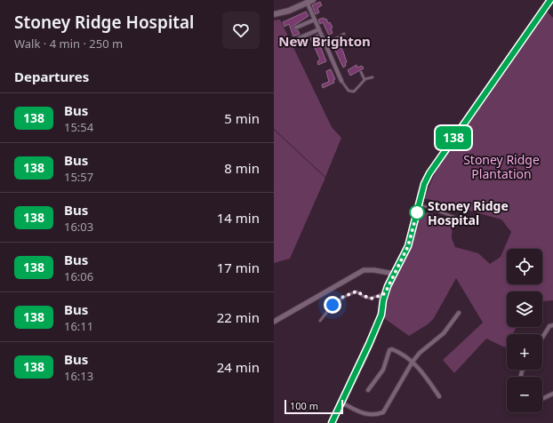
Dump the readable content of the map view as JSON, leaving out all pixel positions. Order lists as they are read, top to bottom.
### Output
{
  "districts": ["New Brighton"],
  "parks": ["Stoney Ridge Plantation"],
  "places": ["Stoney Ridge Hospital"],
  "lines": ["bus line 138"],
  "scale_bar": "100 m",
  "page": {
    "heading": [
      ["Stoney Ridge Hospital", "Walk · 4 min · 250 m"],
      "Departures"
    ],
    "on_map": "138",
    "list": [
      {
        "mark": "138",
        "name": "Bus",
        "note": "15:54",
        "value": "5 min"
      },
      {
        "mark": "138",
        "name": "Bus",
        "note": "15:57",
        "value": "8 min"
      },
      {
        "mark": "138",
        "name": "Bus",
        "note": "16:03",
        "value": "14 min"
      },
      {
        "mark": "138",
        "name": "Bus",
        "note": "16:06",
        "value": "17 min"
      },
      {
        "mark": "138",
        "name": "Bus",
        "note": "16:11",
        "value": "22 min"
      },
      {
        "mark": "138",
        "name": "Bus",
        "note": "16:13",
        "value": "24 min"
      }
    ],
    "map_buttons": ["+", "−"],
    "scale": "100 m"
  }
}
